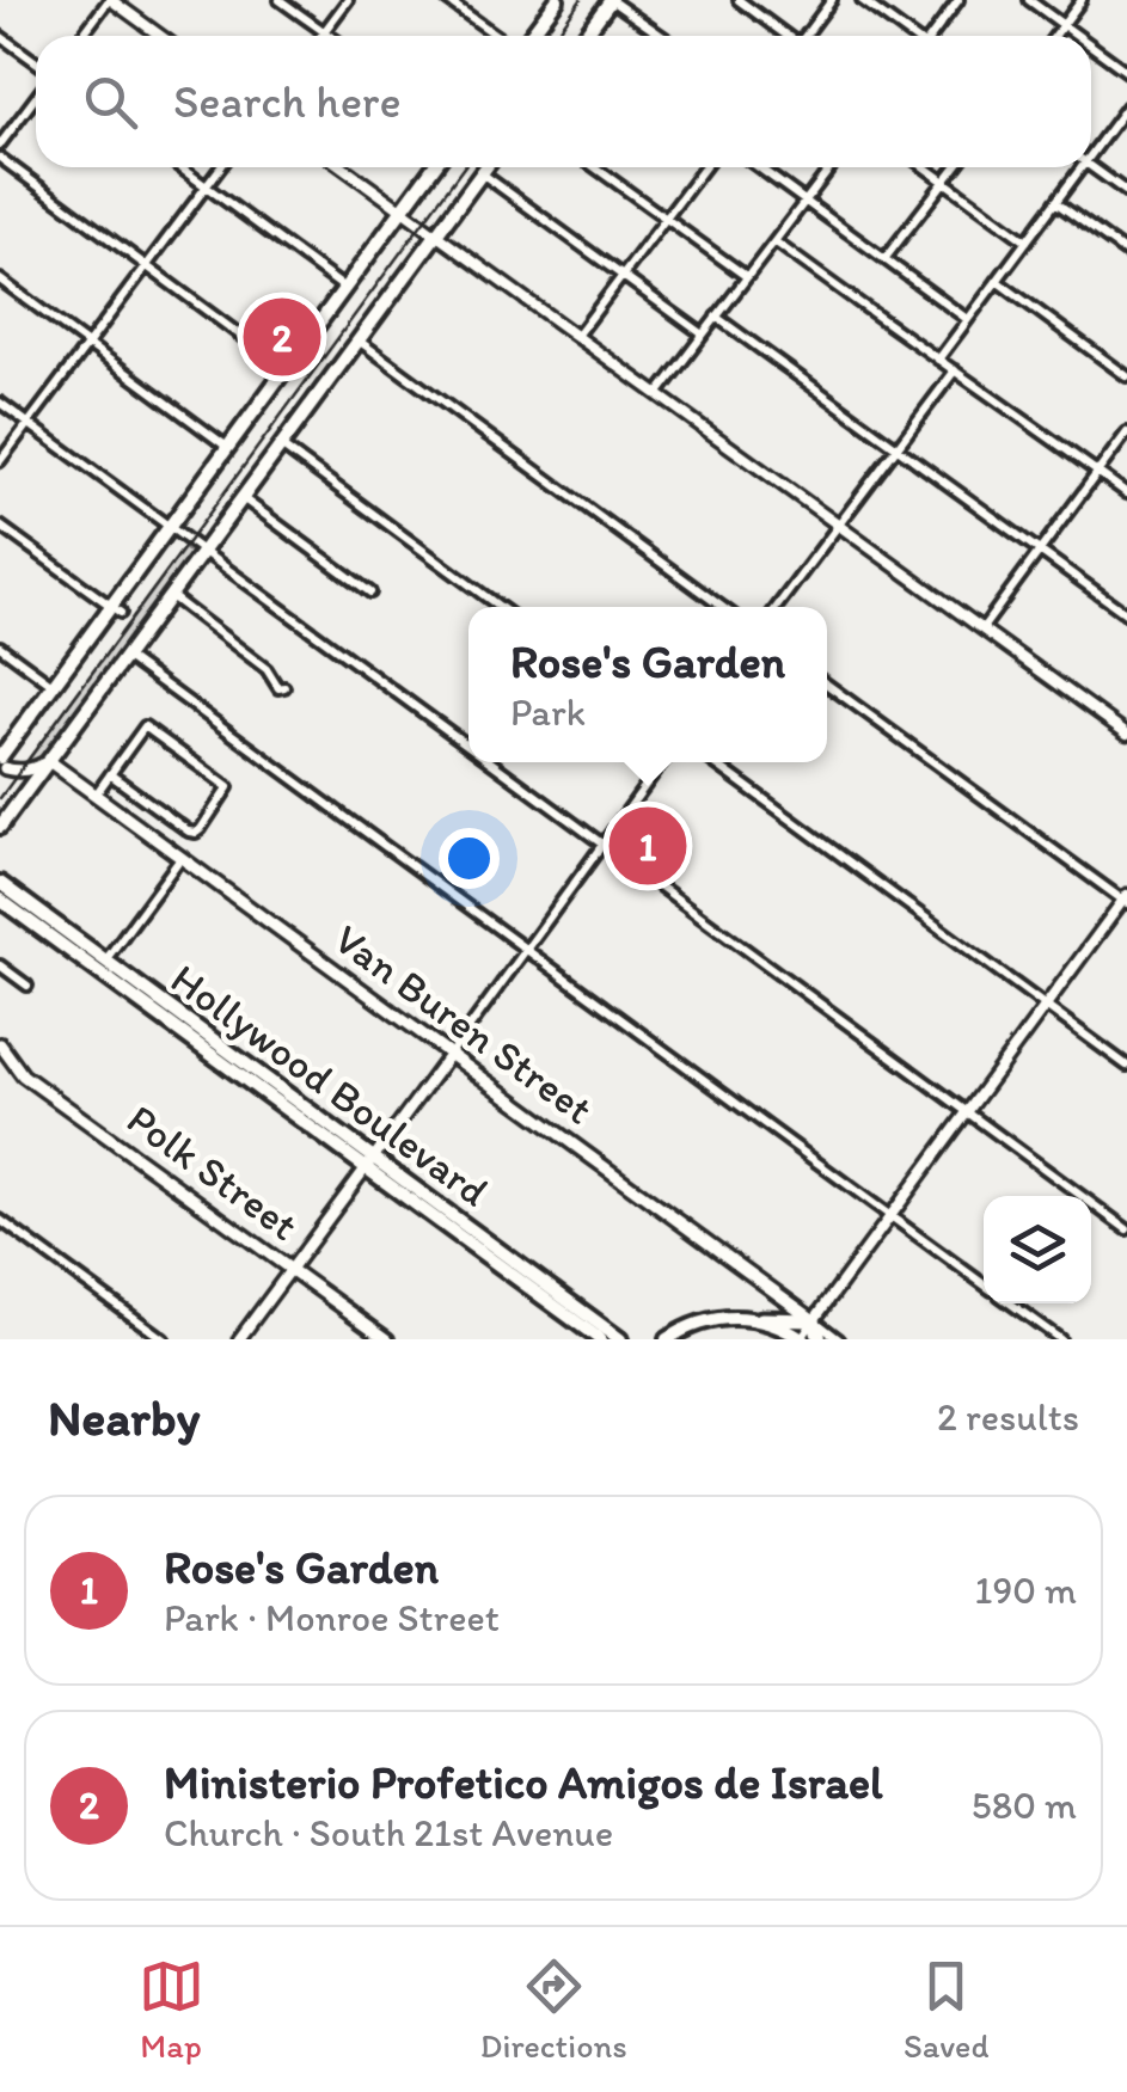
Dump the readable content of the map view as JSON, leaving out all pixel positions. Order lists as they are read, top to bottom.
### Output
{
  "streets": {
    "main road": ["Van Buren Street", "Hollywood Boulevard", "Polk Street"]
  },
  "page": {
    "search": "Search here",
    "pins": ["2", "1"],
    "popup": ["Rose's Garden", "Park"],
    "heading": ["Nearby", "2 results"],
    "list": [
      {
        "mark": "1",
        "name": "Rose's Garden",
        "note": "Park · Monroe Street",
        "value": "190 m"
      },
      {
        "mark": "2",
        "name": "Ministerio Profetico Amigos de Israel",
        "note": "Church · South 21st Avenue",
        "value": "580 m"
      }
    ],
    "nav": ["Map", "Directions", "Saved"]
  }
}
